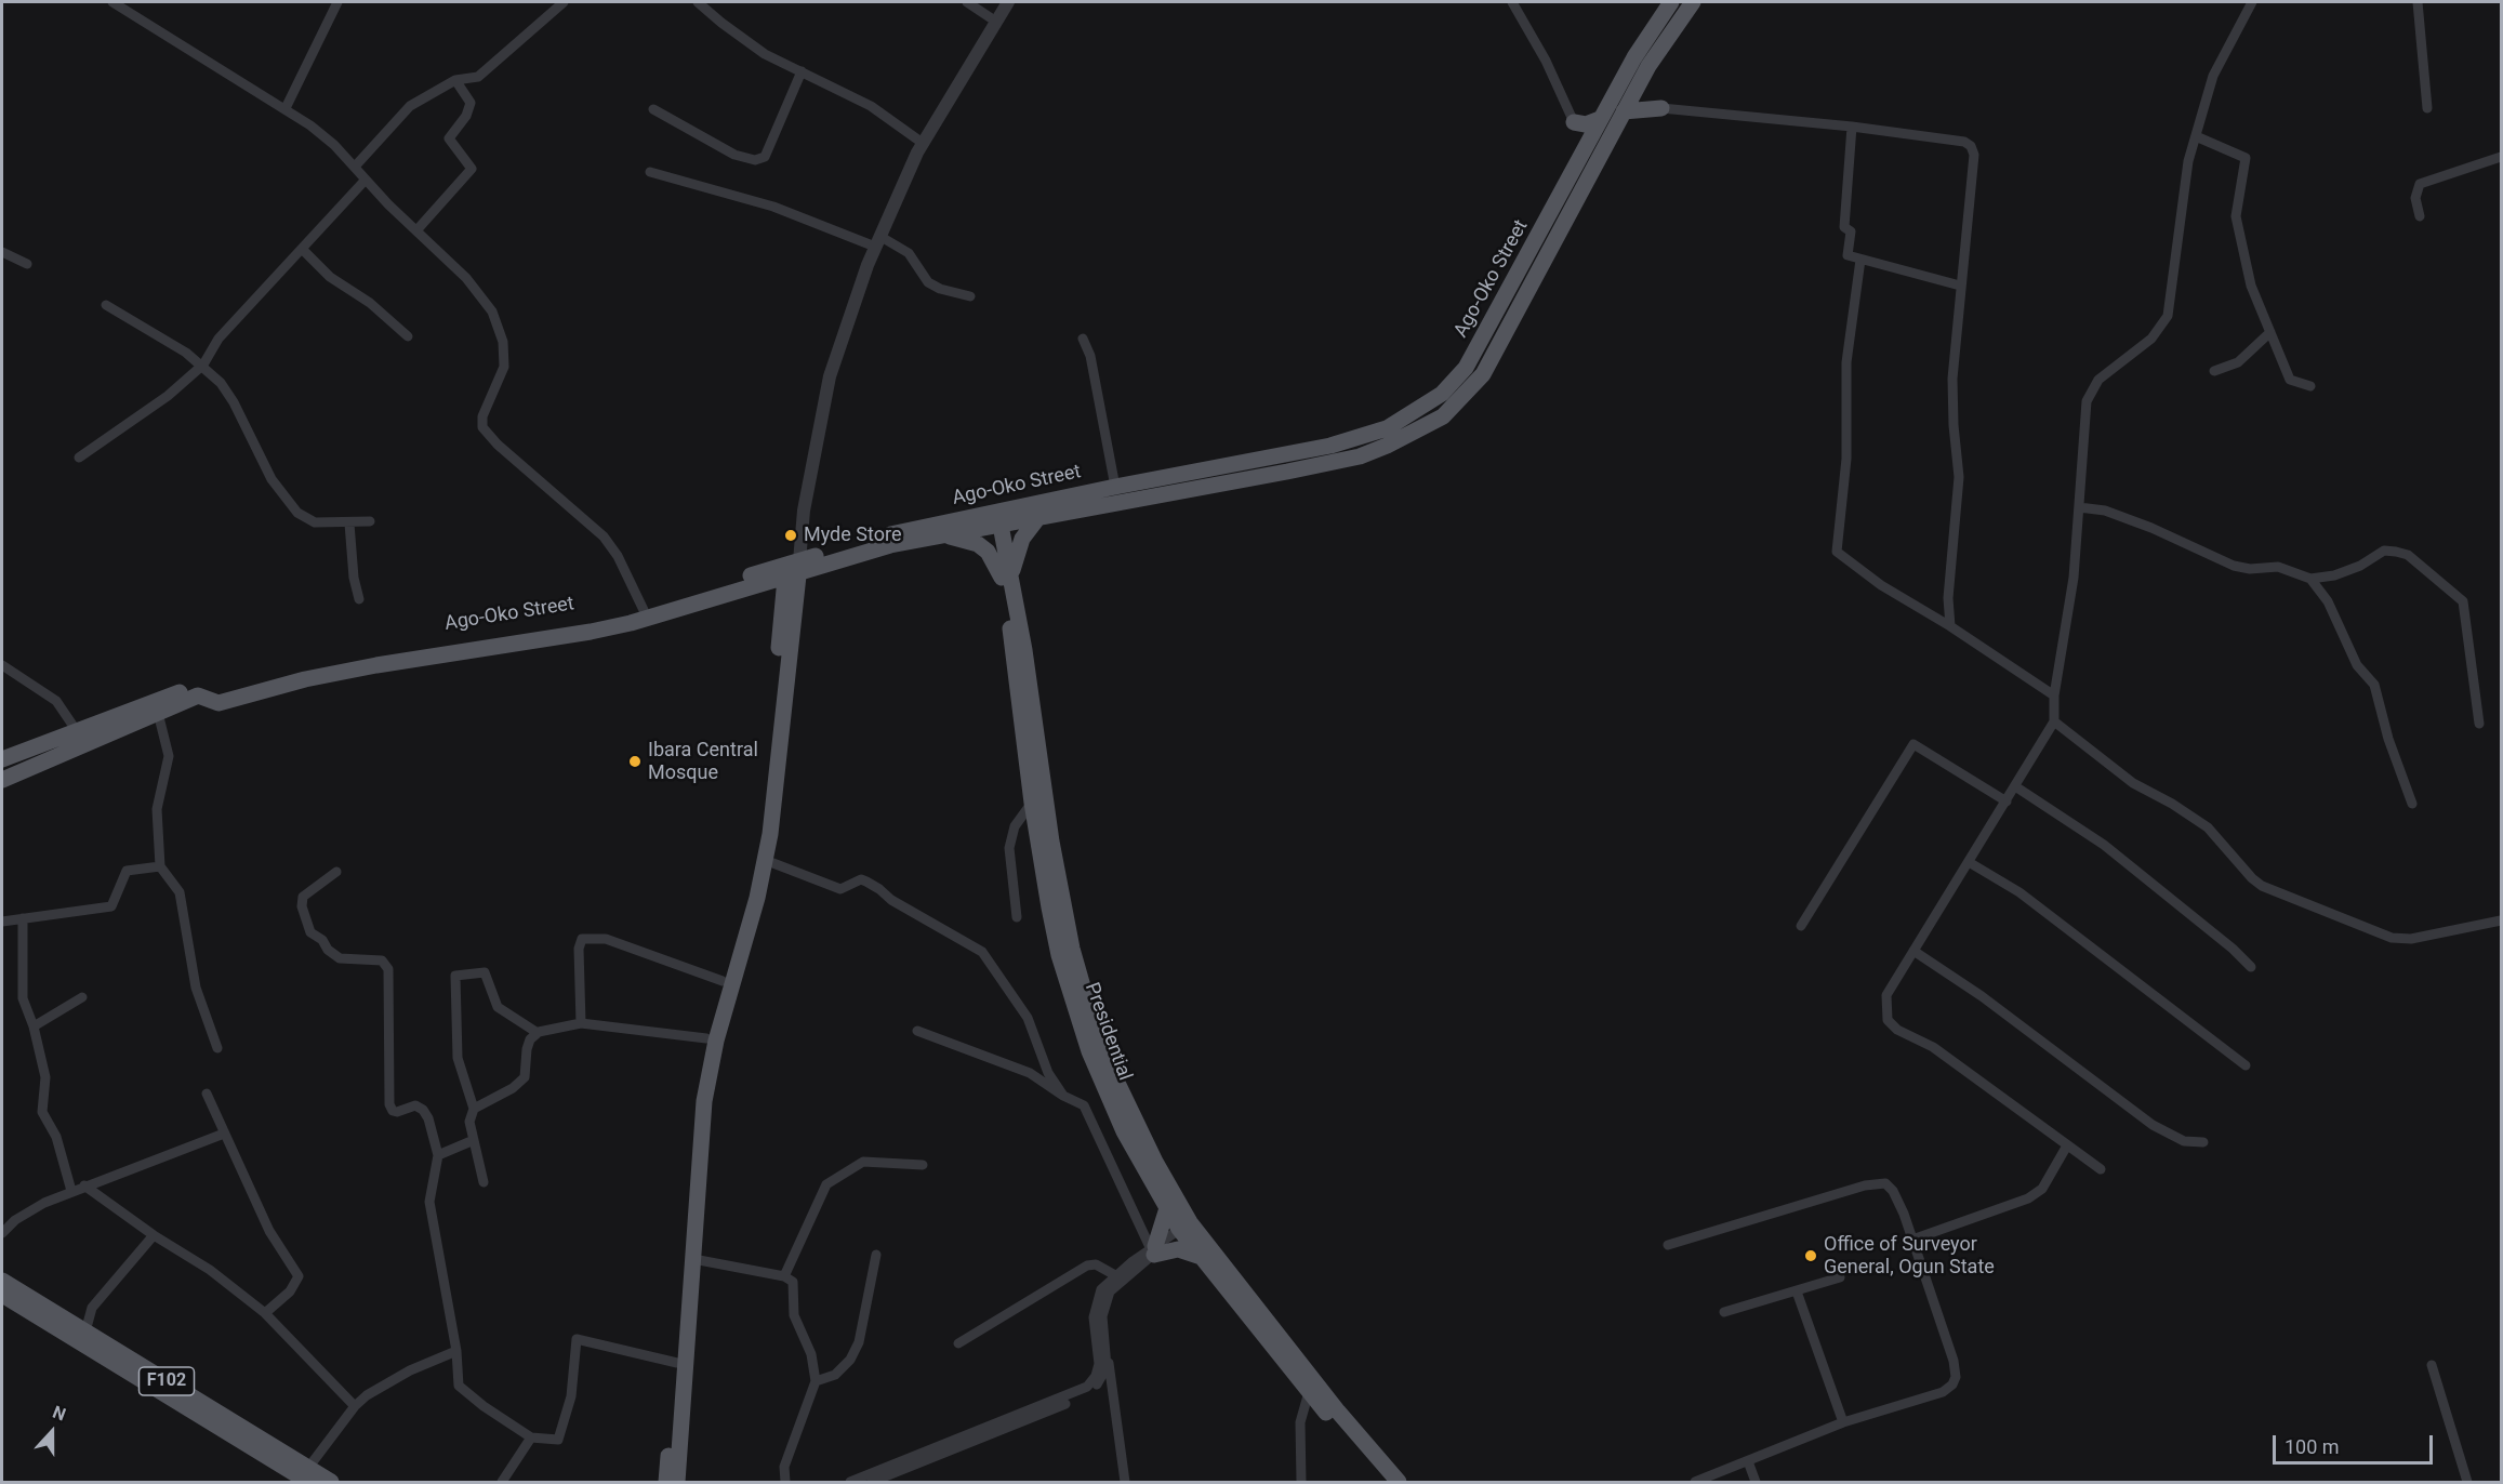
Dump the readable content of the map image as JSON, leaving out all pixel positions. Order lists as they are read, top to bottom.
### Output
{
  "streets": {
    "main road": ["Ago-Oko Street", "Presidential", "F102"]
  },
  "crossings": [
    ["Ago-Oko Street", "Presidential"]
  ],
  "places": ["Myde Store", "Ibara Central Mosque", "Office of Surveyor General, Ogun State"],
  "scale_bar": "100 m",
  "north": "top"
}
